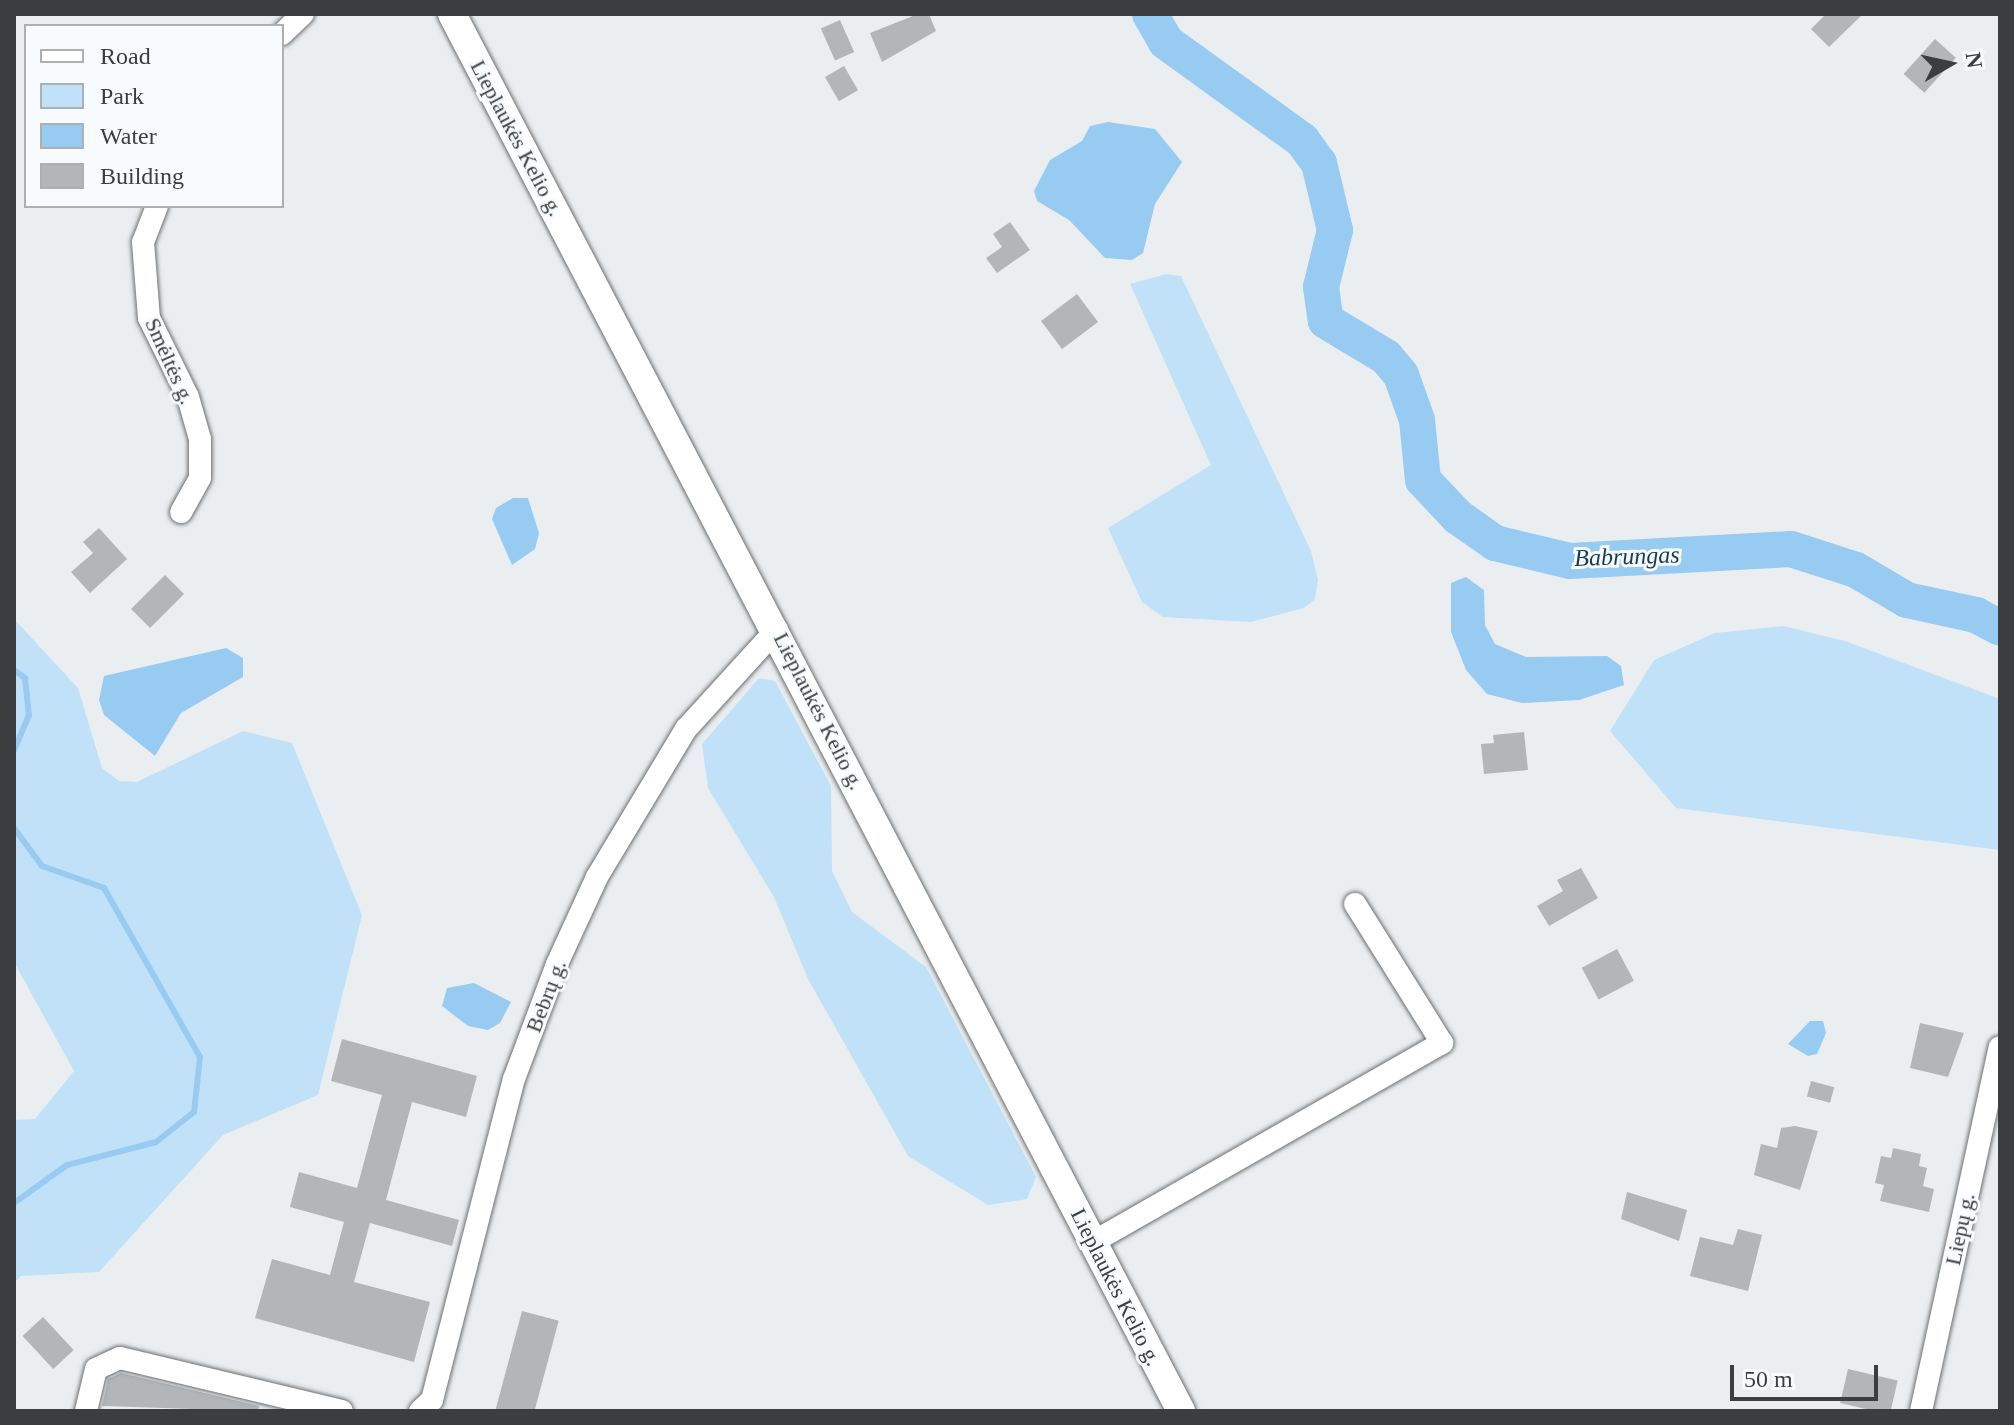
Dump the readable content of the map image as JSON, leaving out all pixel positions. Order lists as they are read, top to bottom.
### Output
{
  "streets": {
    "main road": ["Lieplaukės Kelio g."],
    "street": ["Smėltės g.", "Bebrų g.", "Liepų g."]
  },
  "crossings": [
    ["Lieplaukės Kelio g.", "Bebrų g."]
  ],
  "water": ["Babrungas"],
  "legend": [
    "Road",
    "Park",
    "Water",
    "Building"
  ],
  "scale_bar": "50 m",
  "north": "right"
}
